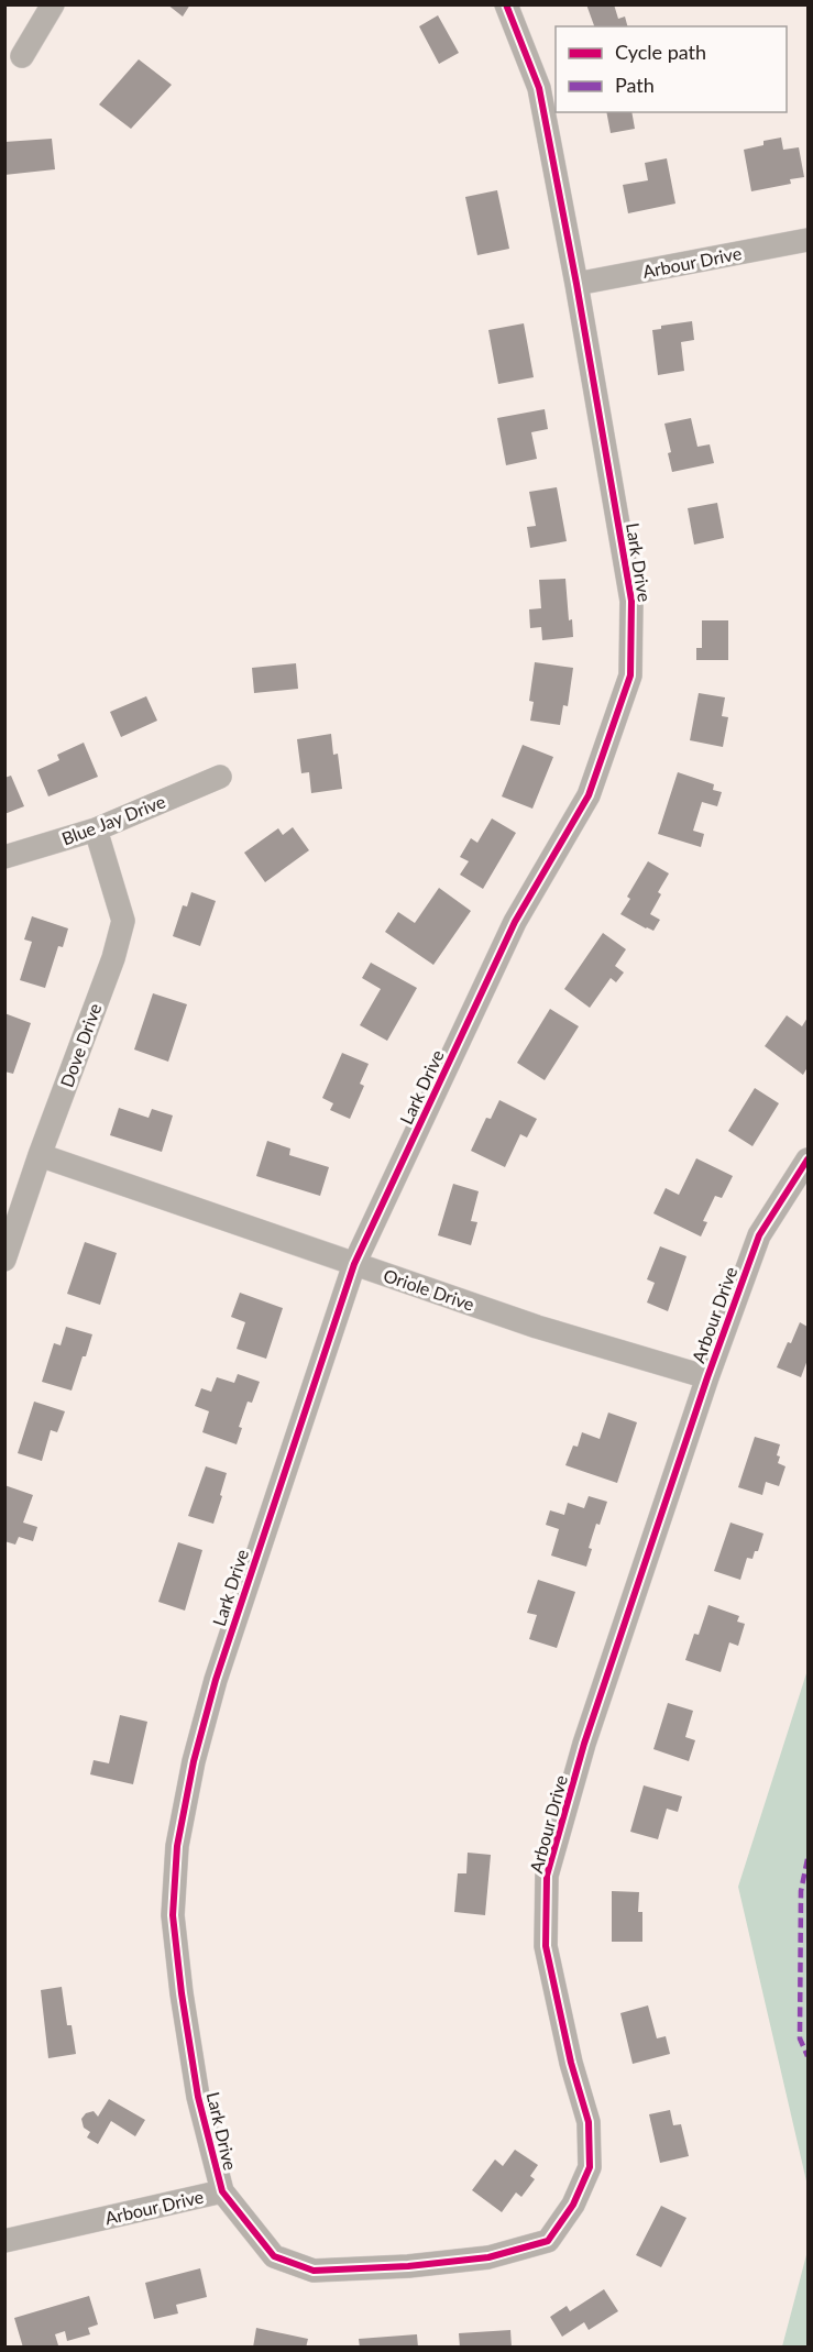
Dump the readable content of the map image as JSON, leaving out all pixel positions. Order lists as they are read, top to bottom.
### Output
{
  "streets": {
    "street": [
      "Arbour Drive",
      "Lark Drive",
      "Blue Jay Drive",
      "Dove Drive",
      "Oriole Drive"
    ]
  },
  "crossings": [
    ["Arbour Drive", "Lark Drive"],
    ["Arbour Drive", "Oriole Drive"],
    ["Lark Drive", "Oriole Drive"],
    ["Blue Jay Drive", "Dove Drive"],
    ["Dove Drive", "Oriole Drive"]
  ],
  "legend": ["Cycle path", "Path"]
}
